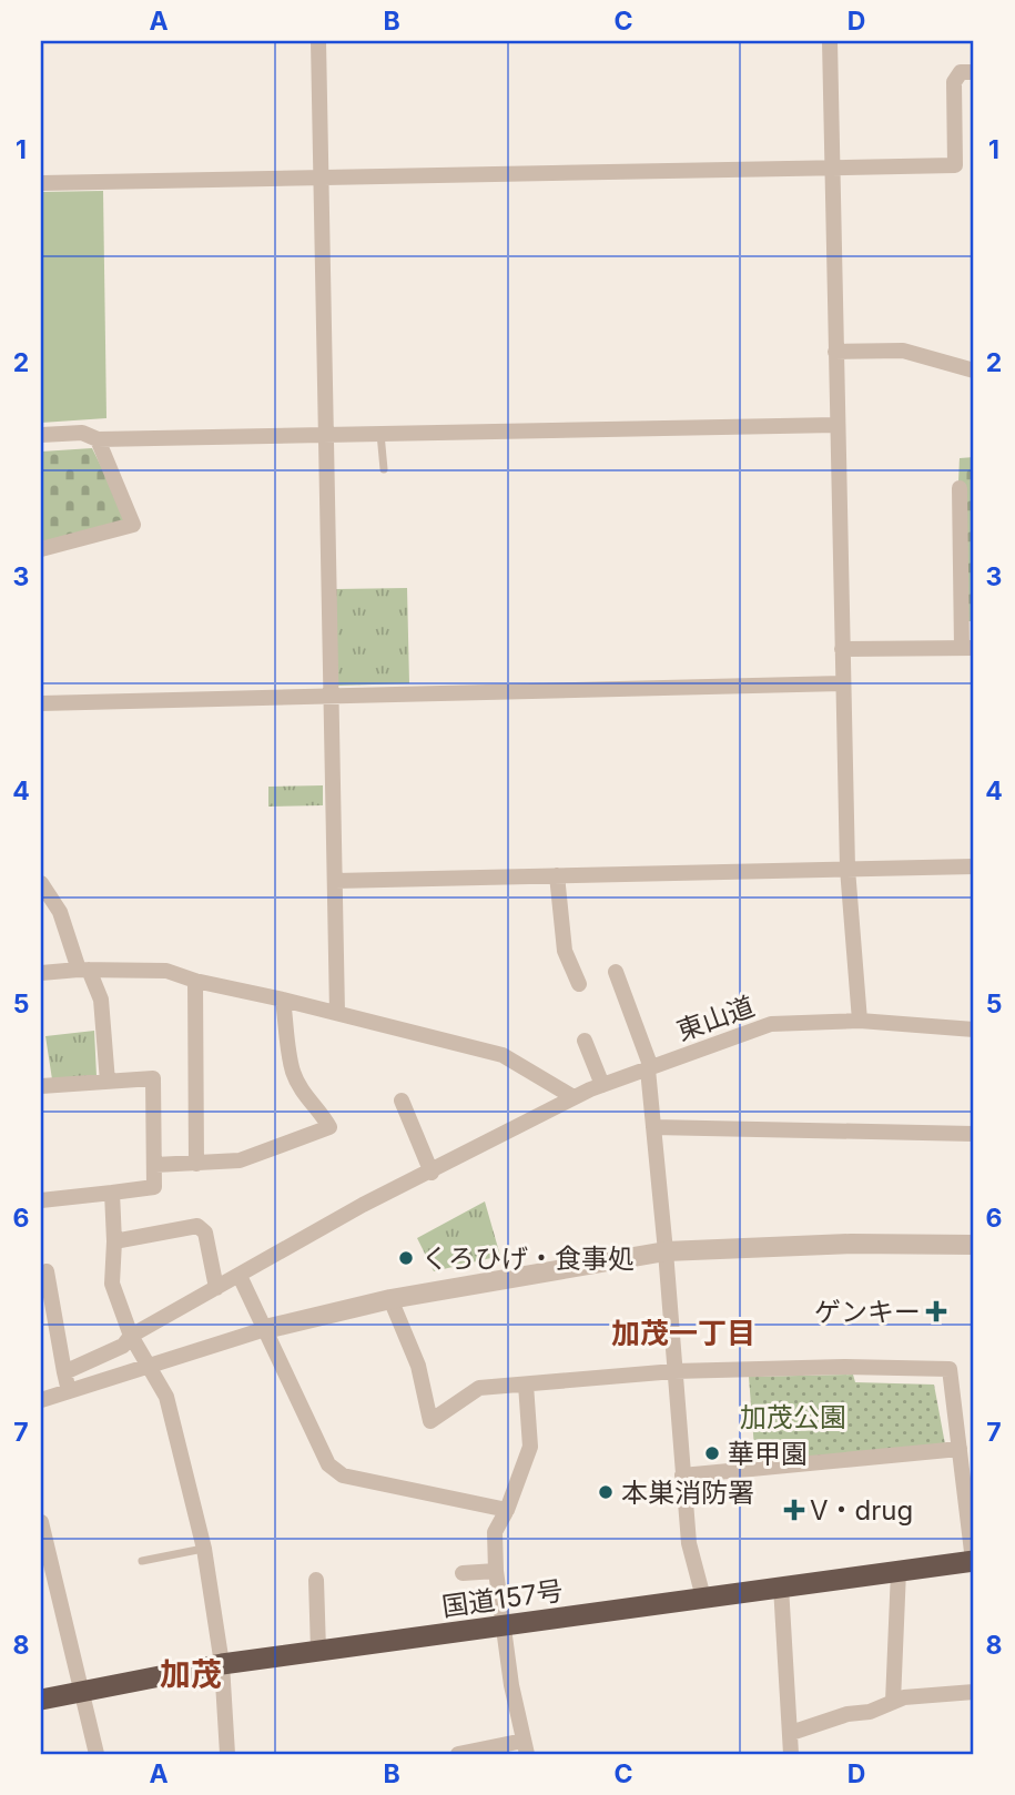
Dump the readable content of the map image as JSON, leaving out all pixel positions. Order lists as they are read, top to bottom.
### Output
{
  "streets": {
    "highway": ["国道157号"],
    "street": ["東山道"]
  },
  "districts": ["加茂一丁目", "加茂"],
  "parks": ["加茂公園"],
  "places": {
    "other": ["くろひげ・食事処", "華甲園", "本巣消防署"],
    "health": ["ゲンキー", "V・drug"]
  },
  "grid": {
    "columns": [
      "A",
      "B",
      "C",
      "D"
    ],
    "rows": [
      "1",
      "2",
      "3",
      "4",
      "5",
      "6",
      "7",
      "8"
    ]
  }
}
